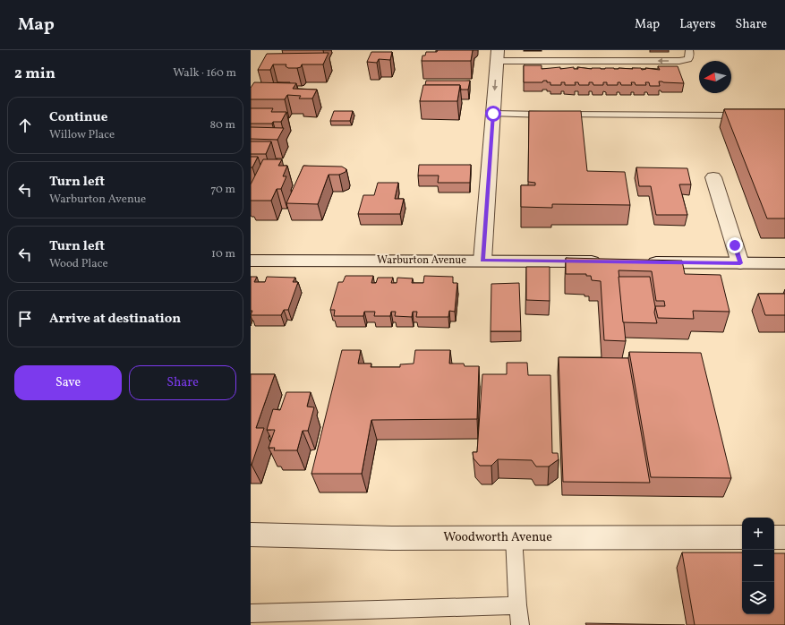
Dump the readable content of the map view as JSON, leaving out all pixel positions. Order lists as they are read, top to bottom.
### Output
{
  "streets": {
    "street": ["Warburton Avenue", "Woodworth Avenue"]
  },
  "north": "left",
  "page": {
    "header": "Map",
    "nav": ["Map", "Layers", "Share"],
    "heading": ["2 min", "Walk · 160 m"],
    "list": [
      ["Continue", "Willow Place", "80 m"],
      ["Turn left", "Warburton Avenue", "70 m"],
      ["Turn left", "Wood Place", "10 m"],
      "Arrive at destination"
    ],
    "buttons": ["Save", "Share"],
    "map_buttons": ["+", "−"]
  }
}
